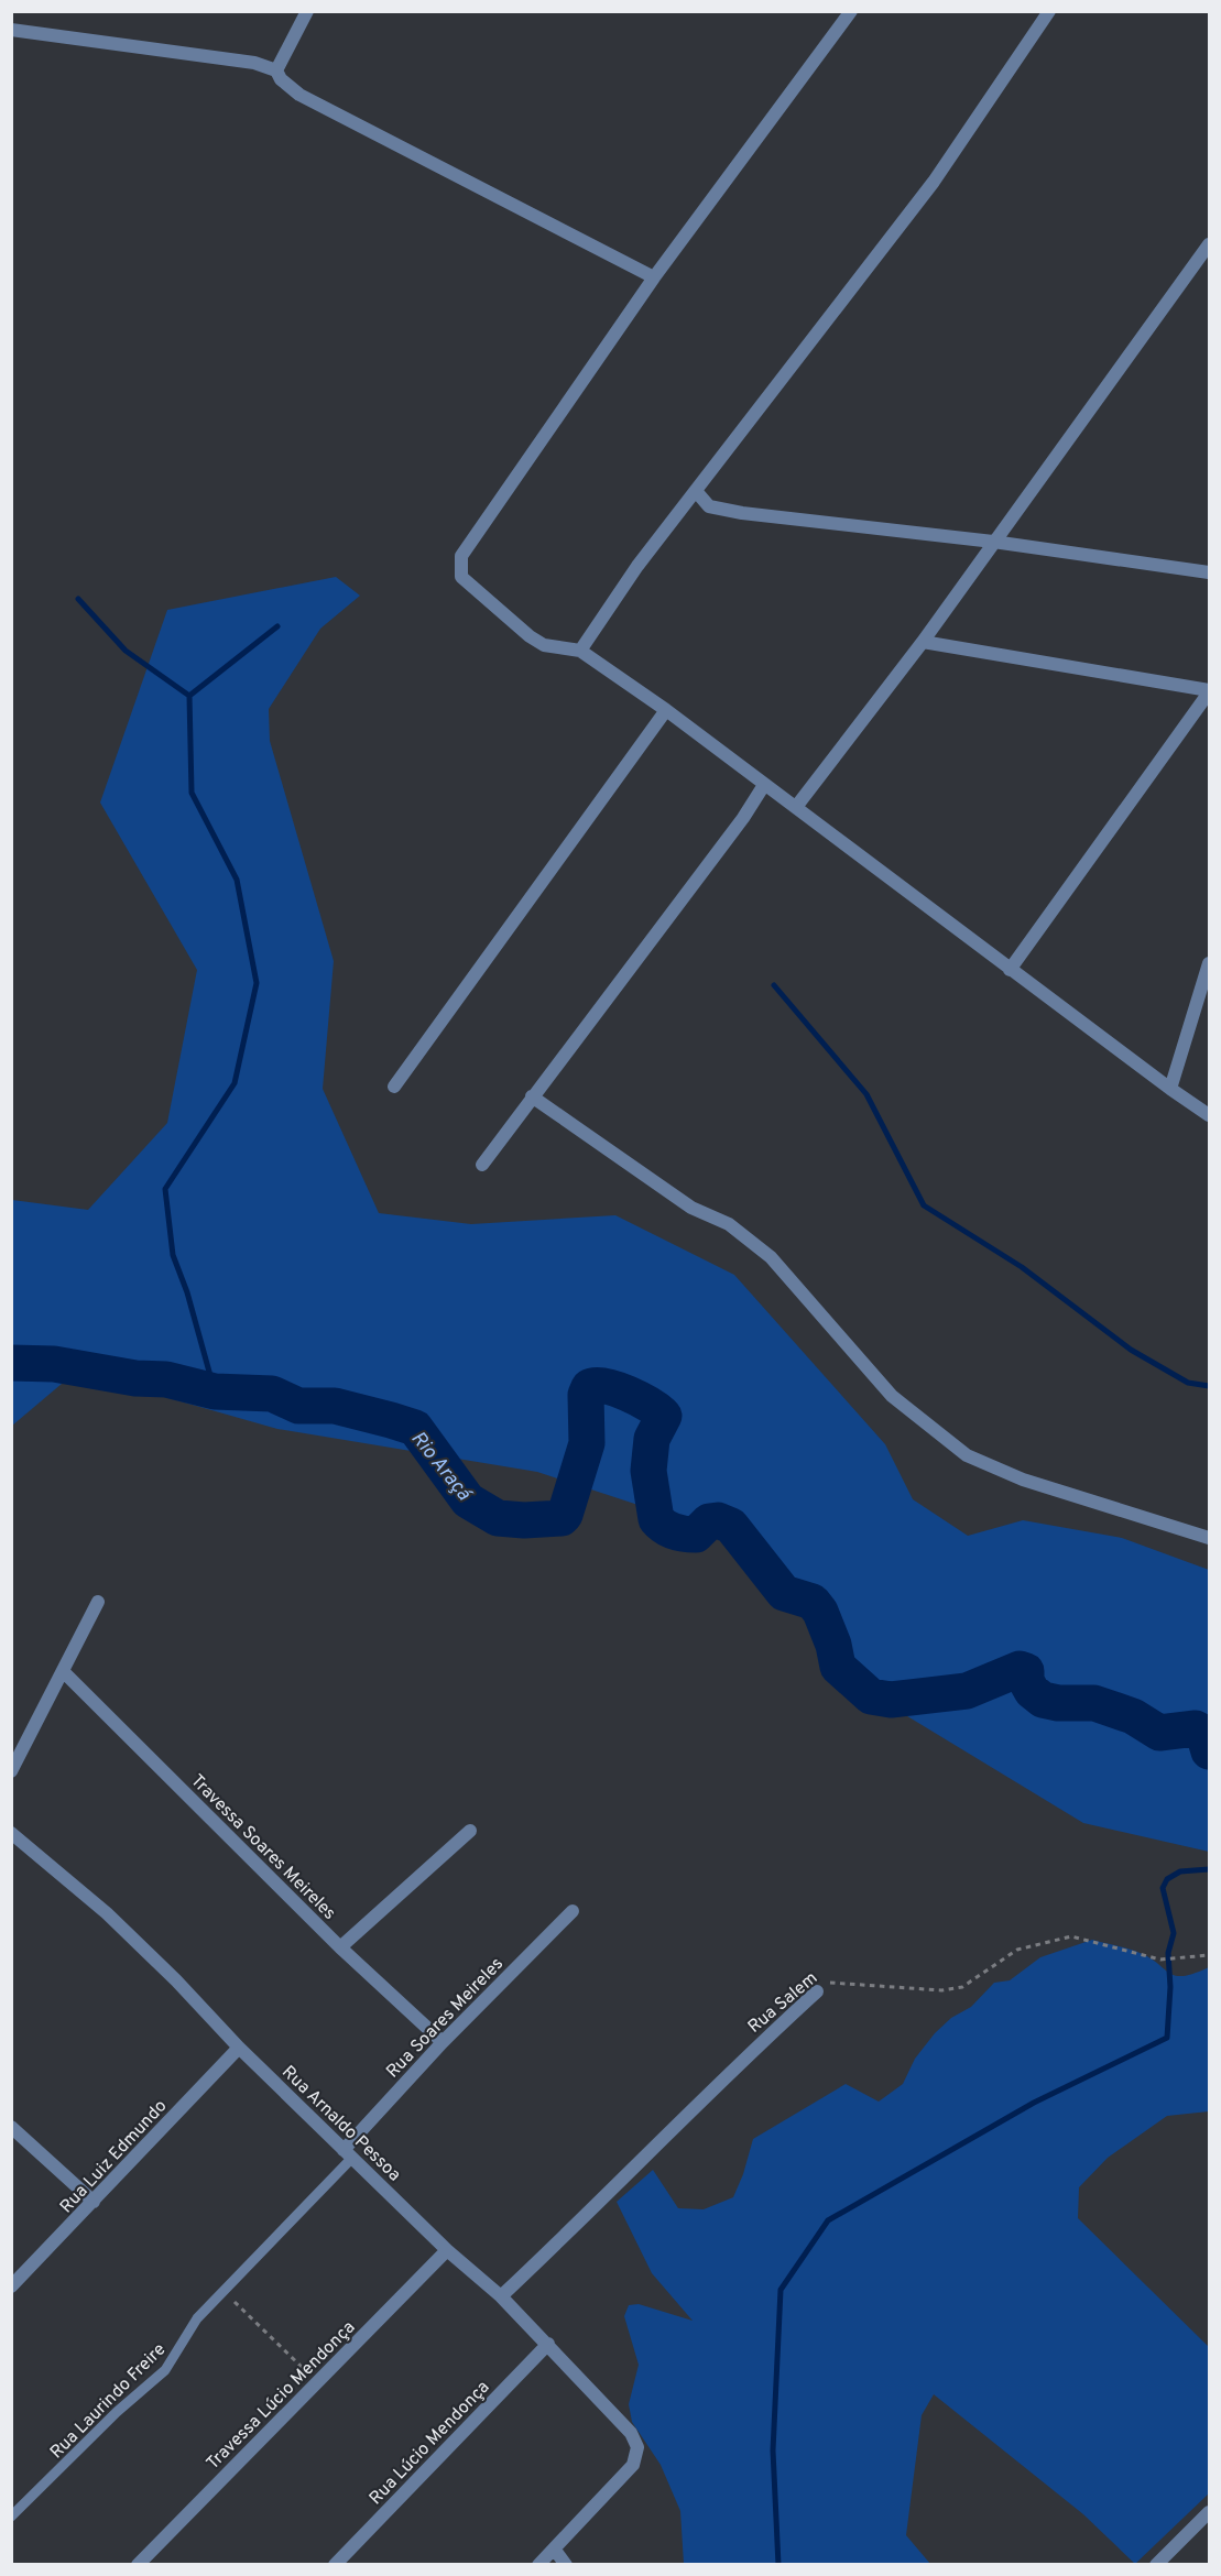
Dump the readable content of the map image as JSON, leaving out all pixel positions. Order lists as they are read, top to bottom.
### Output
{
  "streets": {
    "street": [
      "Travessa Soares Meireles",
      "Rua Salem",
      "Rua Soares Meireles",
      "Rua Arnaldo Pessoa",
      "Rua Luiz Edmundo",
      "Travessa Lúcio Mendonça",
      "Rua Lúcio Mendonça"
    ],
    "lane": ["Rua Laurindo Freire"]
  },
  "crossings": [
    ["Travessa Soares Meireles", "Rua Soares Meireles"],
    ["Rua Salem", "Rua Arnaldo Pessoa"],
    ["Rua Soares Meireles", "Rua Arnaldo Pessoa"],
    ["Rua Soares Meireles", "Rua Laurindo Freire"],
    ["Rua Arnaldo Pessoa", "Rua Luiz Edmundo"],
    ["Rua Arnaldo Pessoa", "Travessa Lúcio Mendonça"],
    ["Rua Arnaldo Pessoa", "Rua Laurindo Freire"],
    ["Rua Arnaldo Pessoa", "Rua Lúcio Mendonça"]
  ],
  "water": ["Rio Araçá"]
}
